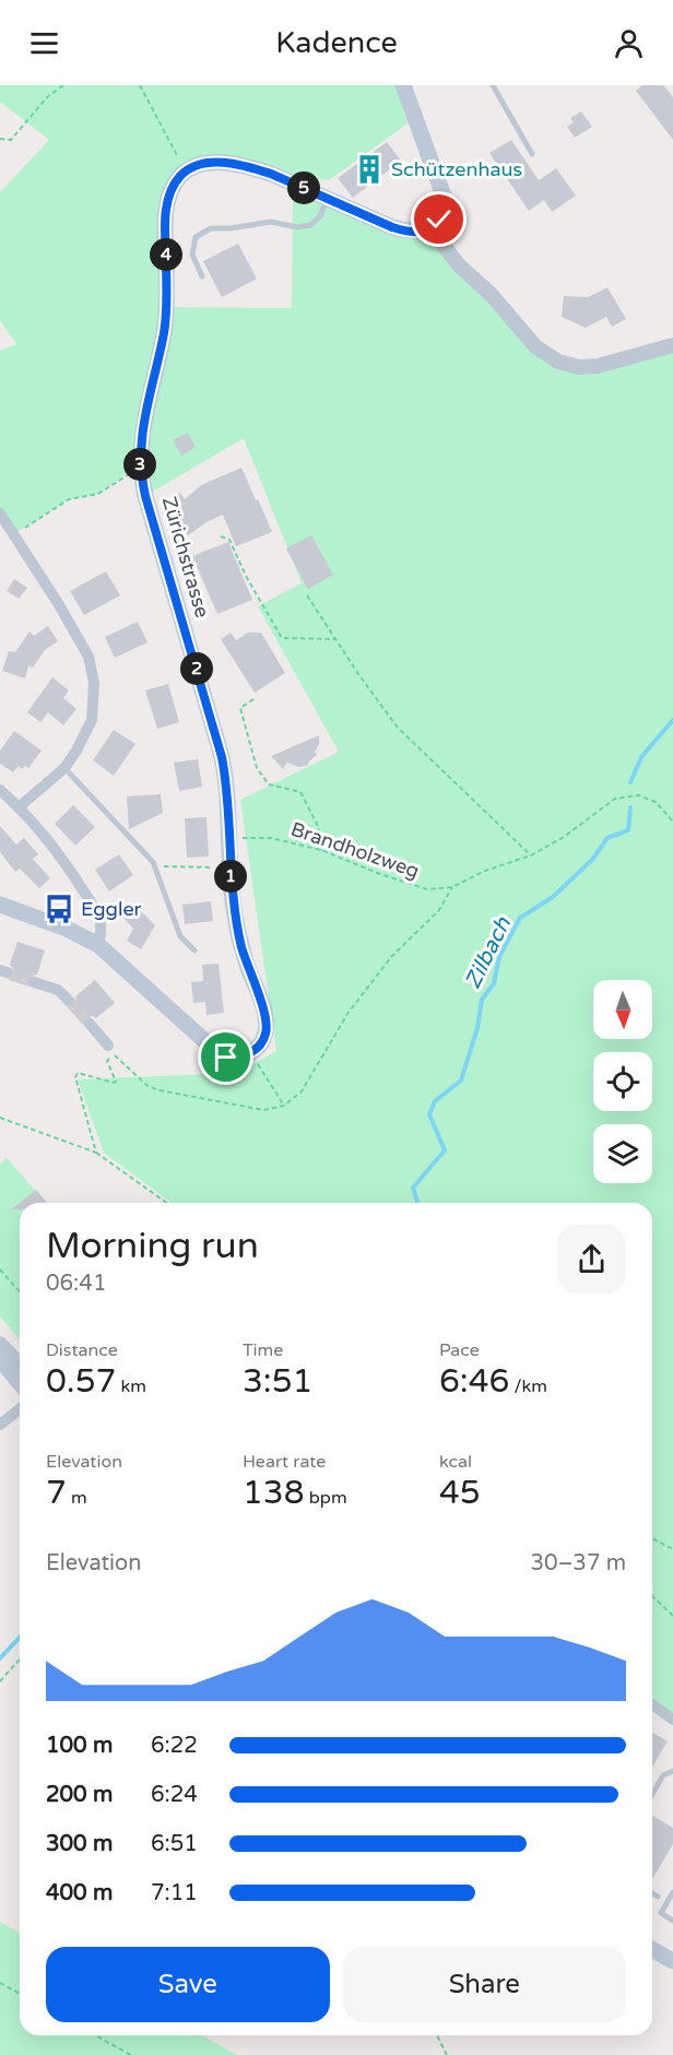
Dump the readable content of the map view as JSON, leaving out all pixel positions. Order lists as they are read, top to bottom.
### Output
{
  "streets": {
    "main road": ["Zürichstrasse"],
    "path": ["Brandholzweg"]
  },
  "crossings": [
    ["Zürichstrasse", "Brandholzweg"]
  ],
  "water": ["Zilbach"],
  "places": {
    "building": ["Schützenhaus"],
    "bus stop": ["Eggler"]
  },
  "north": "bottom",
  "page": {
    "header": "Kadence",
    "pins": [
      "5",
      "4",
      "3",
      "2",
      "1"
    ],
    "heading": ["Morning run", "06:41"],
    "stats": [
      ["Distance", "0.57 km"],
      ["Time", "3:51"],
      ["Pace", "6:46 /km"],
      ["Elevation", "7 m"],
      ["Heart rate", "138 bpm"],
      ["kcal", "45"]
    ],
    "chart": ["Elevation", "30–37 m"],
    "list": [
      {
        "name": "100 m",
        "note": "6:22"
      },
      {
        "name": "200 m",
        "note": "6:24"
      },
      {
        "name": "300 m",
        "note": "6:51"
      },
      {
        "name": "400 m",
        "note": "7:11"
      }
    ],
    "buttons": ["Save", "Share"]
  }
}
